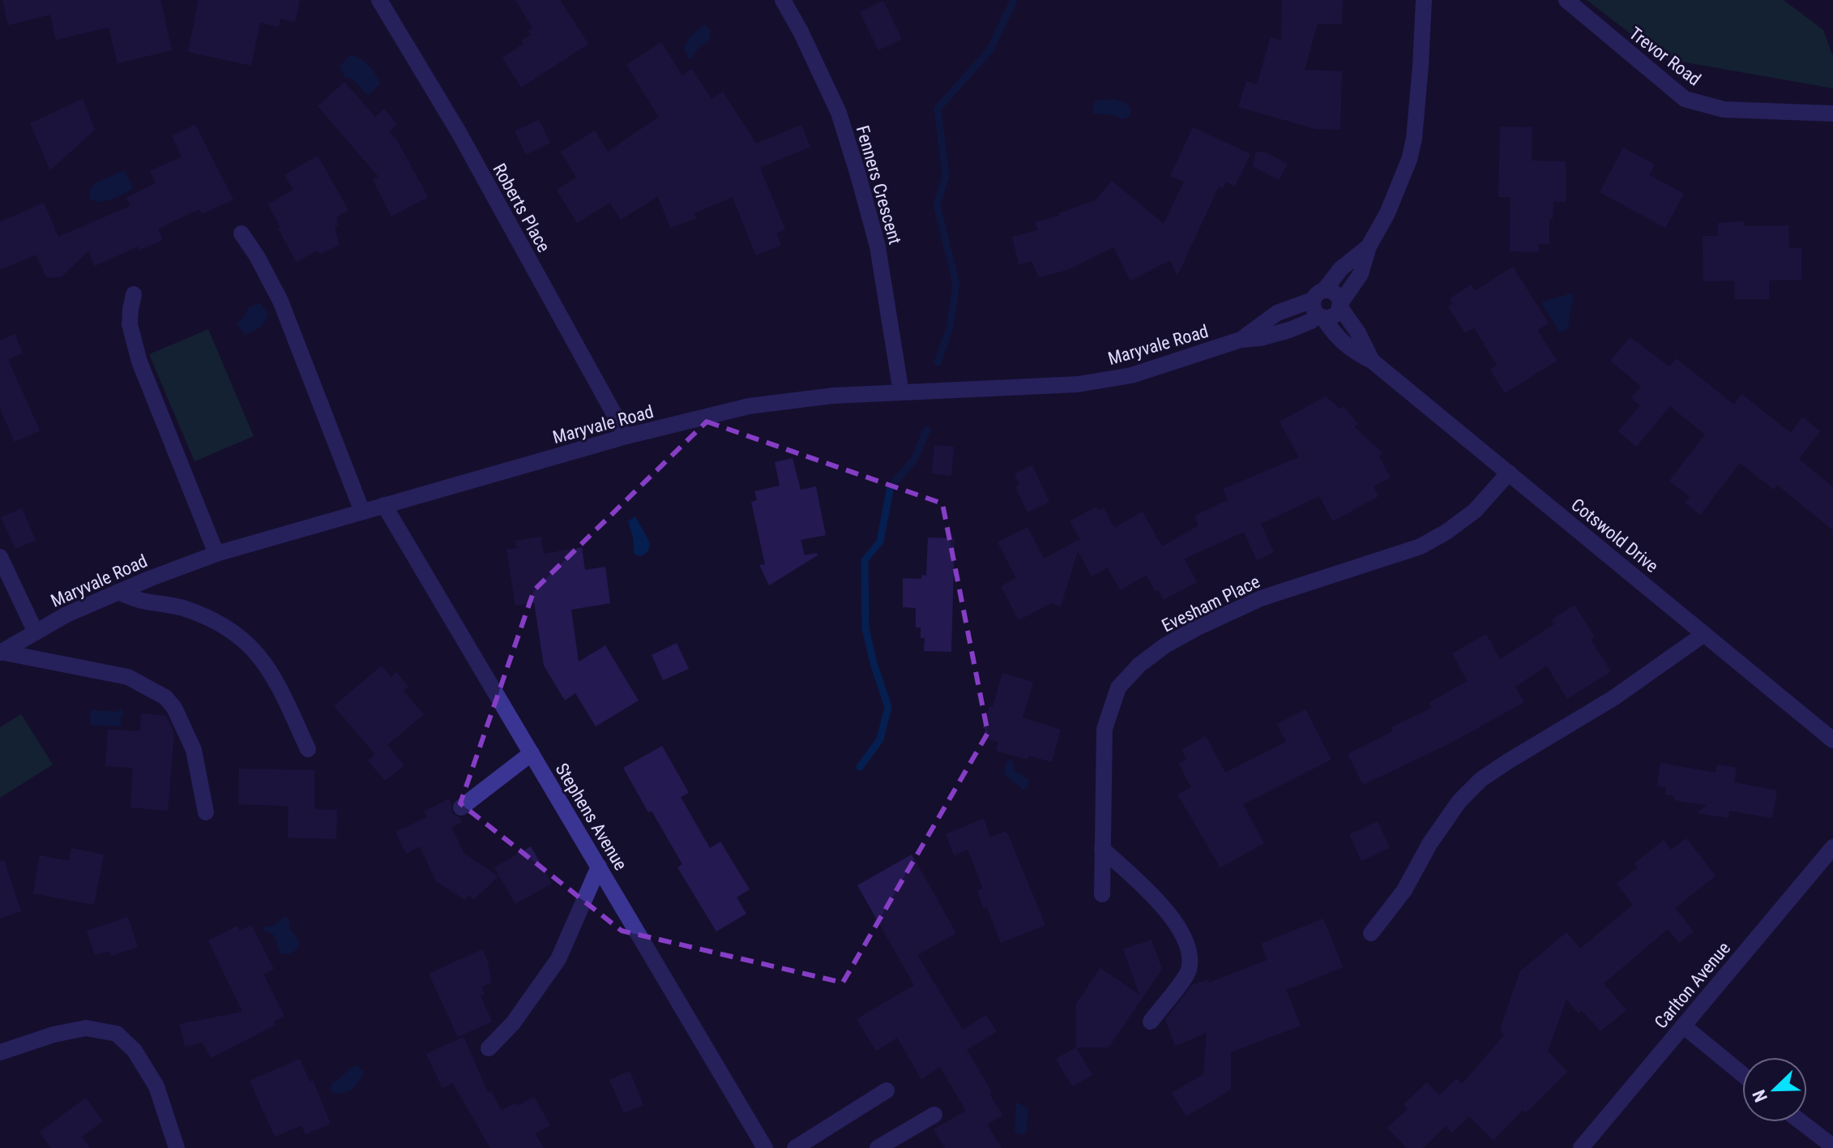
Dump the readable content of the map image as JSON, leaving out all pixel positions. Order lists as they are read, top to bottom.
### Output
{
  "streets": {
    "street": [
      "Trevor Road",
      "Fenners Crescent",
      "Roberts Place",
      "Maryvale Road",
      "Cotswold Drive",
      "Evesham Place",
      "Stephens Avenue",
      "Carlton Avenue"
    ]
  },
  "crossings": [
    ["Fenners Crescent", "Maryvale Road"],
    ["Roberts Place", "Maryvale Road"],
    ["Maryvale Road", "Cotswold Drive"],
    ["Maryvale Road", "Stephens Avenue"],
    ["Cotswold Drive", "Evesham Place"]
  ],
  "north": "bottom left"
}
